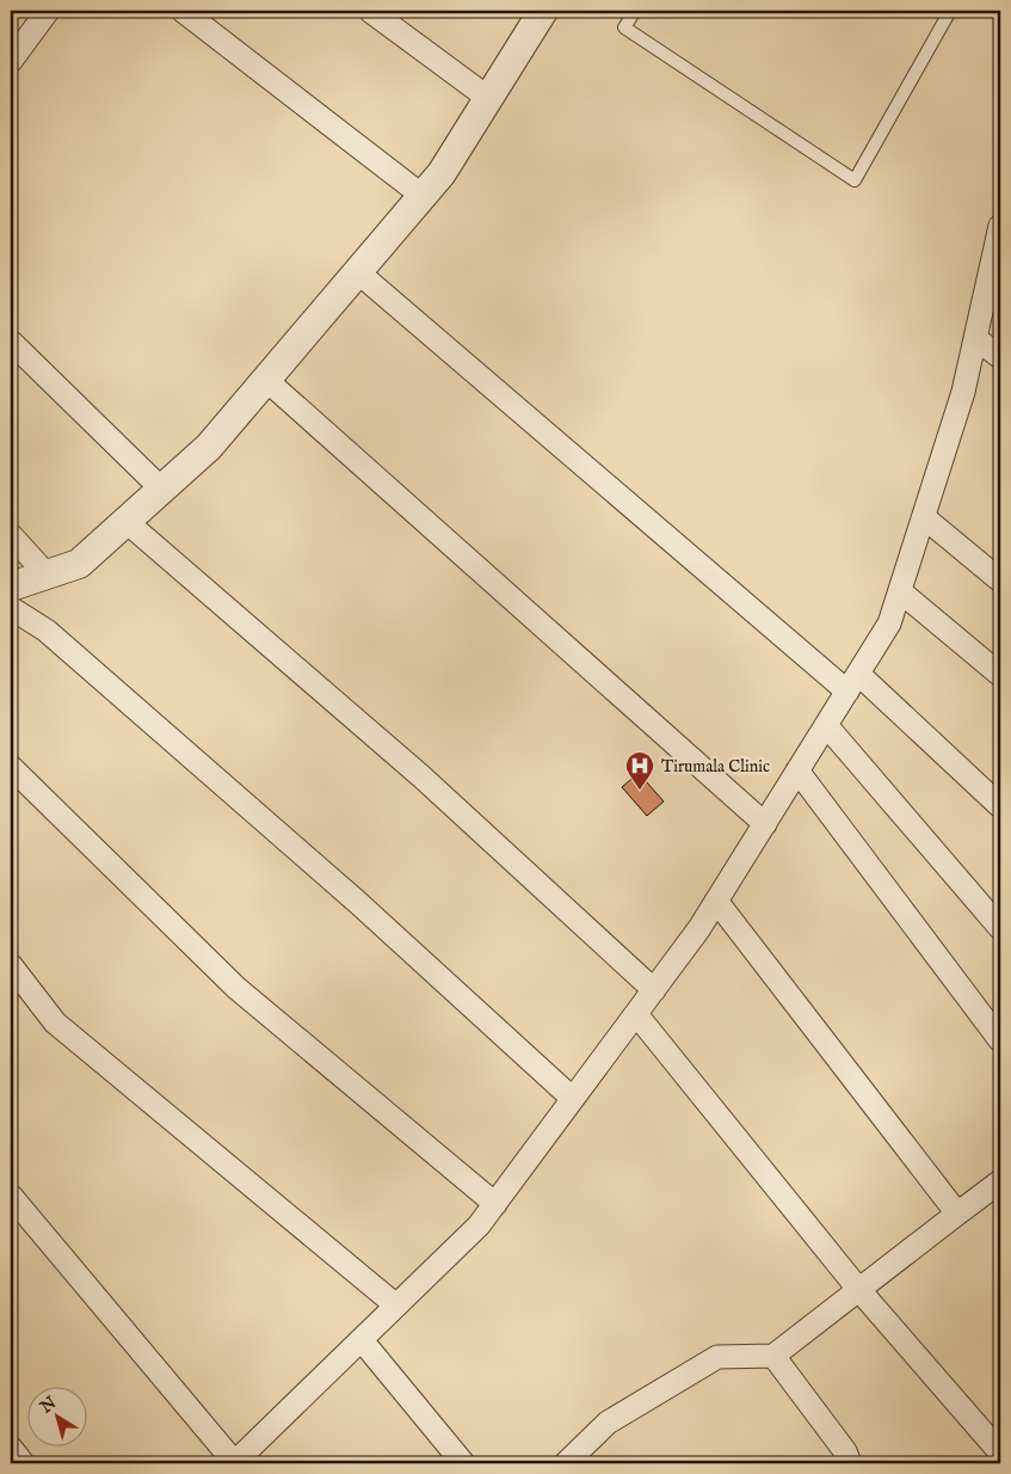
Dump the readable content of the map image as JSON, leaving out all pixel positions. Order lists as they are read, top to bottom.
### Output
{
  "places": {
    "hospital": ["Tirumala Clinic"]
  },
  "north": "top left"
}
